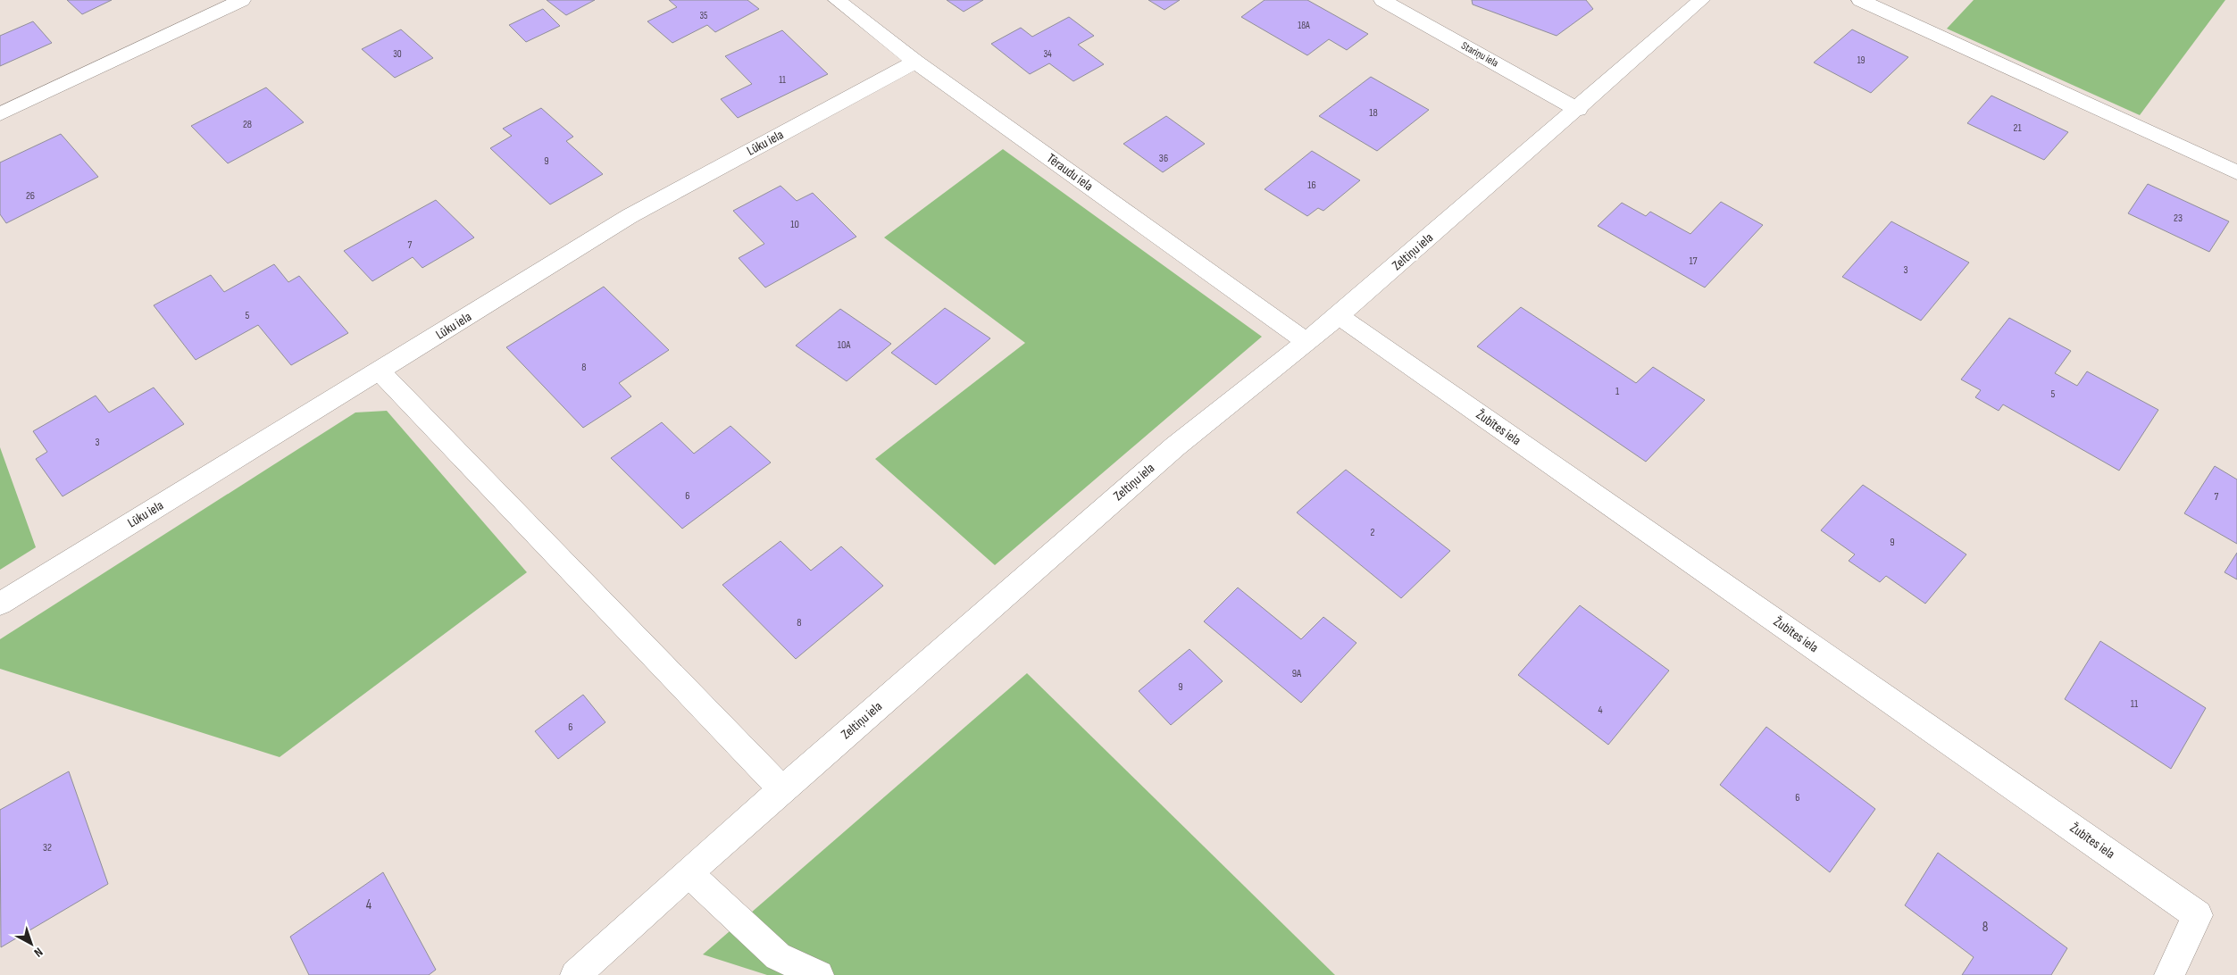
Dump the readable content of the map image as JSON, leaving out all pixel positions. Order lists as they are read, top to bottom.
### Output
{
  "streets": {
    "street": [
      "Stariņu iela",
      "Lūku iela",
      "Tēraudu iela",
      "Zeltiņu iela",
      "Žubītes iela"
    ]
  },
  "crossings": [
    ["Stariņu iela", "Zeltiņu iela"],
    ["Lūku iela", "Tēraudu iela"],
    ["Tēraudu iela", "Zeltiņu iela"],
    ["Zeltiņu iela", "Žubītes iela"]
  ],
  "house_numbers": [
    "35",
    "18A",
    "30",
    "34",
    "19",
    "11",
    "18",
    "28",
    "21",
    "36",
    "9",
    "16",
    "26",
    "23",
    "10",
    "7",
    "17",
    "3",
    "5",
    "10A",
    "8",
    "1",
    "5",
    "3",
    "6",
    "7",
    "2",
    "9",
    "8",
    "9A",
    "9",
    "11",
    "4",
    "6",
    "6",
    "32",
    "4",
    "8"
  ],
  "north": "bottom right"
}
